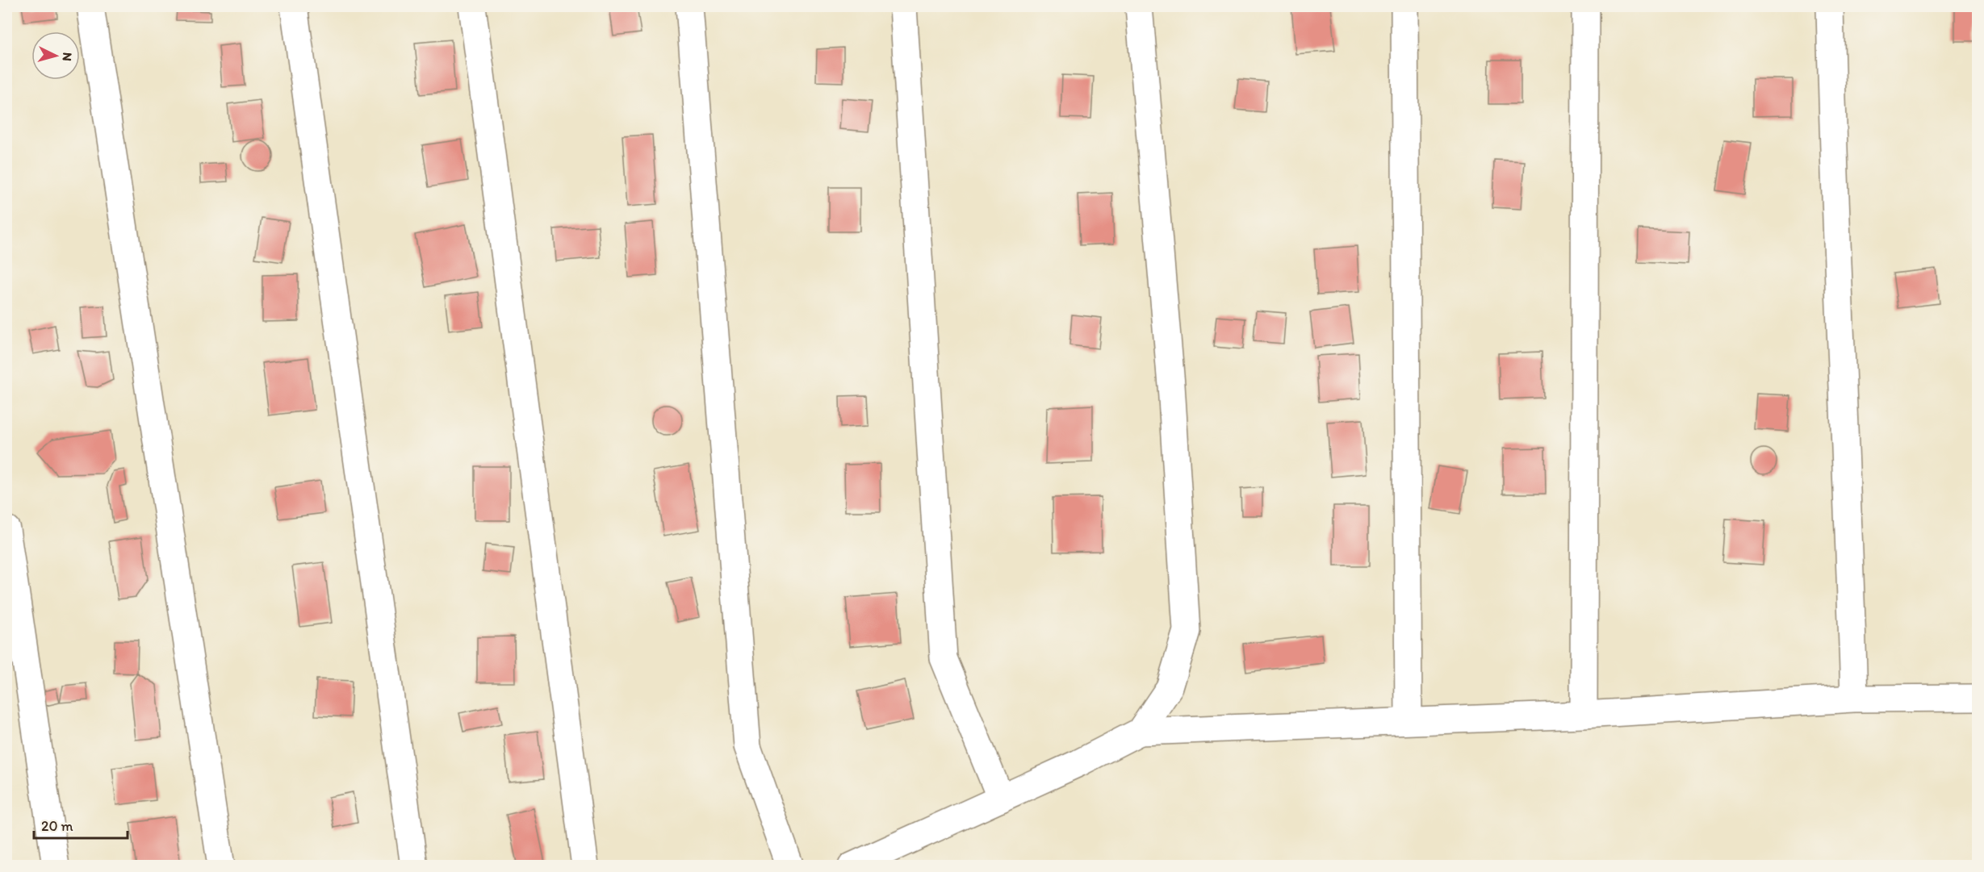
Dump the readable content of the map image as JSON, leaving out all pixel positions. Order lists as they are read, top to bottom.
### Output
{
  "scale_bar": "20 m",
  "north": "right"
}
